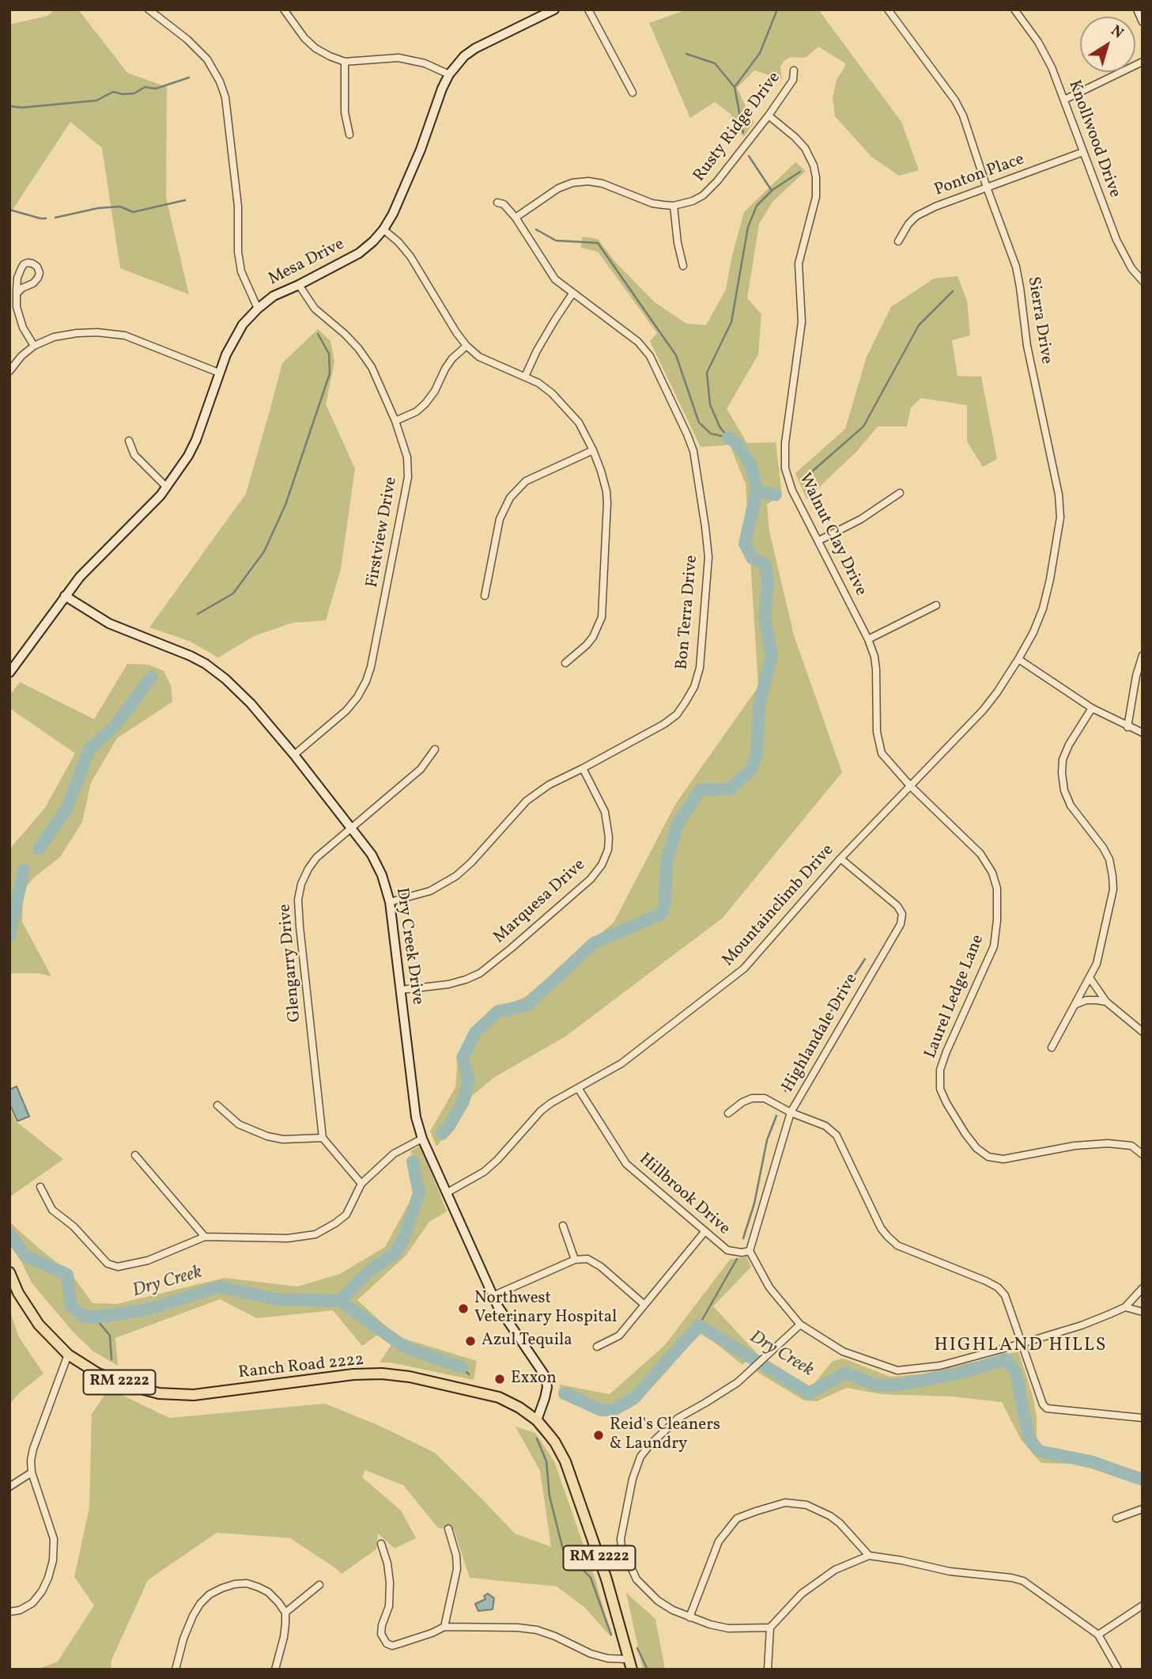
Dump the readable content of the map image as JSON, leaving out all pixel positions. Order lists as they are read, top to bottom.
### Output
{
  "streets": {
    "main road": ["Ranch Road 2222", "RM 2222"],
    "street": [
      "Rusty Ridge Drive",
      "Knollwood Drive",
      "Ponton Place",
      "Mesa Drive",
      "Sierra Drive",
      "Firstview Drive",
      "Walnut Clay Drive",
      "Bon Terra Drive",
      "Marquesa Drive",
      "Mountainclimb Drive",
      "Dry Creek Drive",
      "Glengarry Drive",
      "Laurel Ledge Lane",
      "Highlandale Drive",
      "Hillbrook Drive"
    ]
  },
  "crossings": [
    ["Rusty Ridge Drive", "Walnut Clay Drive"],
    ["Rusty Ridge Drive", "Bon Terra Drive"],
    ["Knollwood Drive", "Ponton Place"],
    ["Ponton Place", "Sierra Drive"],
    ["Mesa Drive", "Firstview Drive"],
    ["Mesa Drive", "Dry Creek Drive"],
    ["Sierra Drive", "Mountainclimb Drive"],
    ["Firstview Drive", "Dry Creek Drive"],
    ["Walnut Clay Drive", "Mountainclimb Drive"],
    ["Walnut Clay Drive", "Laurel Ledge Lane"],
    ["Bon Terra Drive", "Marquesa Drive"],
    ["Bon Terra Drive", "Dry Creek Drive"],
    ["Marquesa Drive", "Dry Creek Drive"],
    ["Mountainclimb Drive", "Dry Creek Drive"],
    ["Mountainclimb Drive", "Highlandale Drive"],
    ["Mountainclimb Drive", "Hillbrook Drive"],
    ["Dry Creek Drive", "Glengarry Drive"],
    ["Dry Creek Drive", "Ranch Road 2222"],
    ["Highlandale Drive", "Hillbrook Drive"]
  ],
  "districts": ["HIGHLAND HILLS"],
  "water": ["Dry Creek"],
  "places": [
    "Northwest Veterinary Hospital",
    "Azul Tequila",
    "Exxon",
    "Reid's Cleaners & Laundry"
  ],
  "north": "top right"
}
